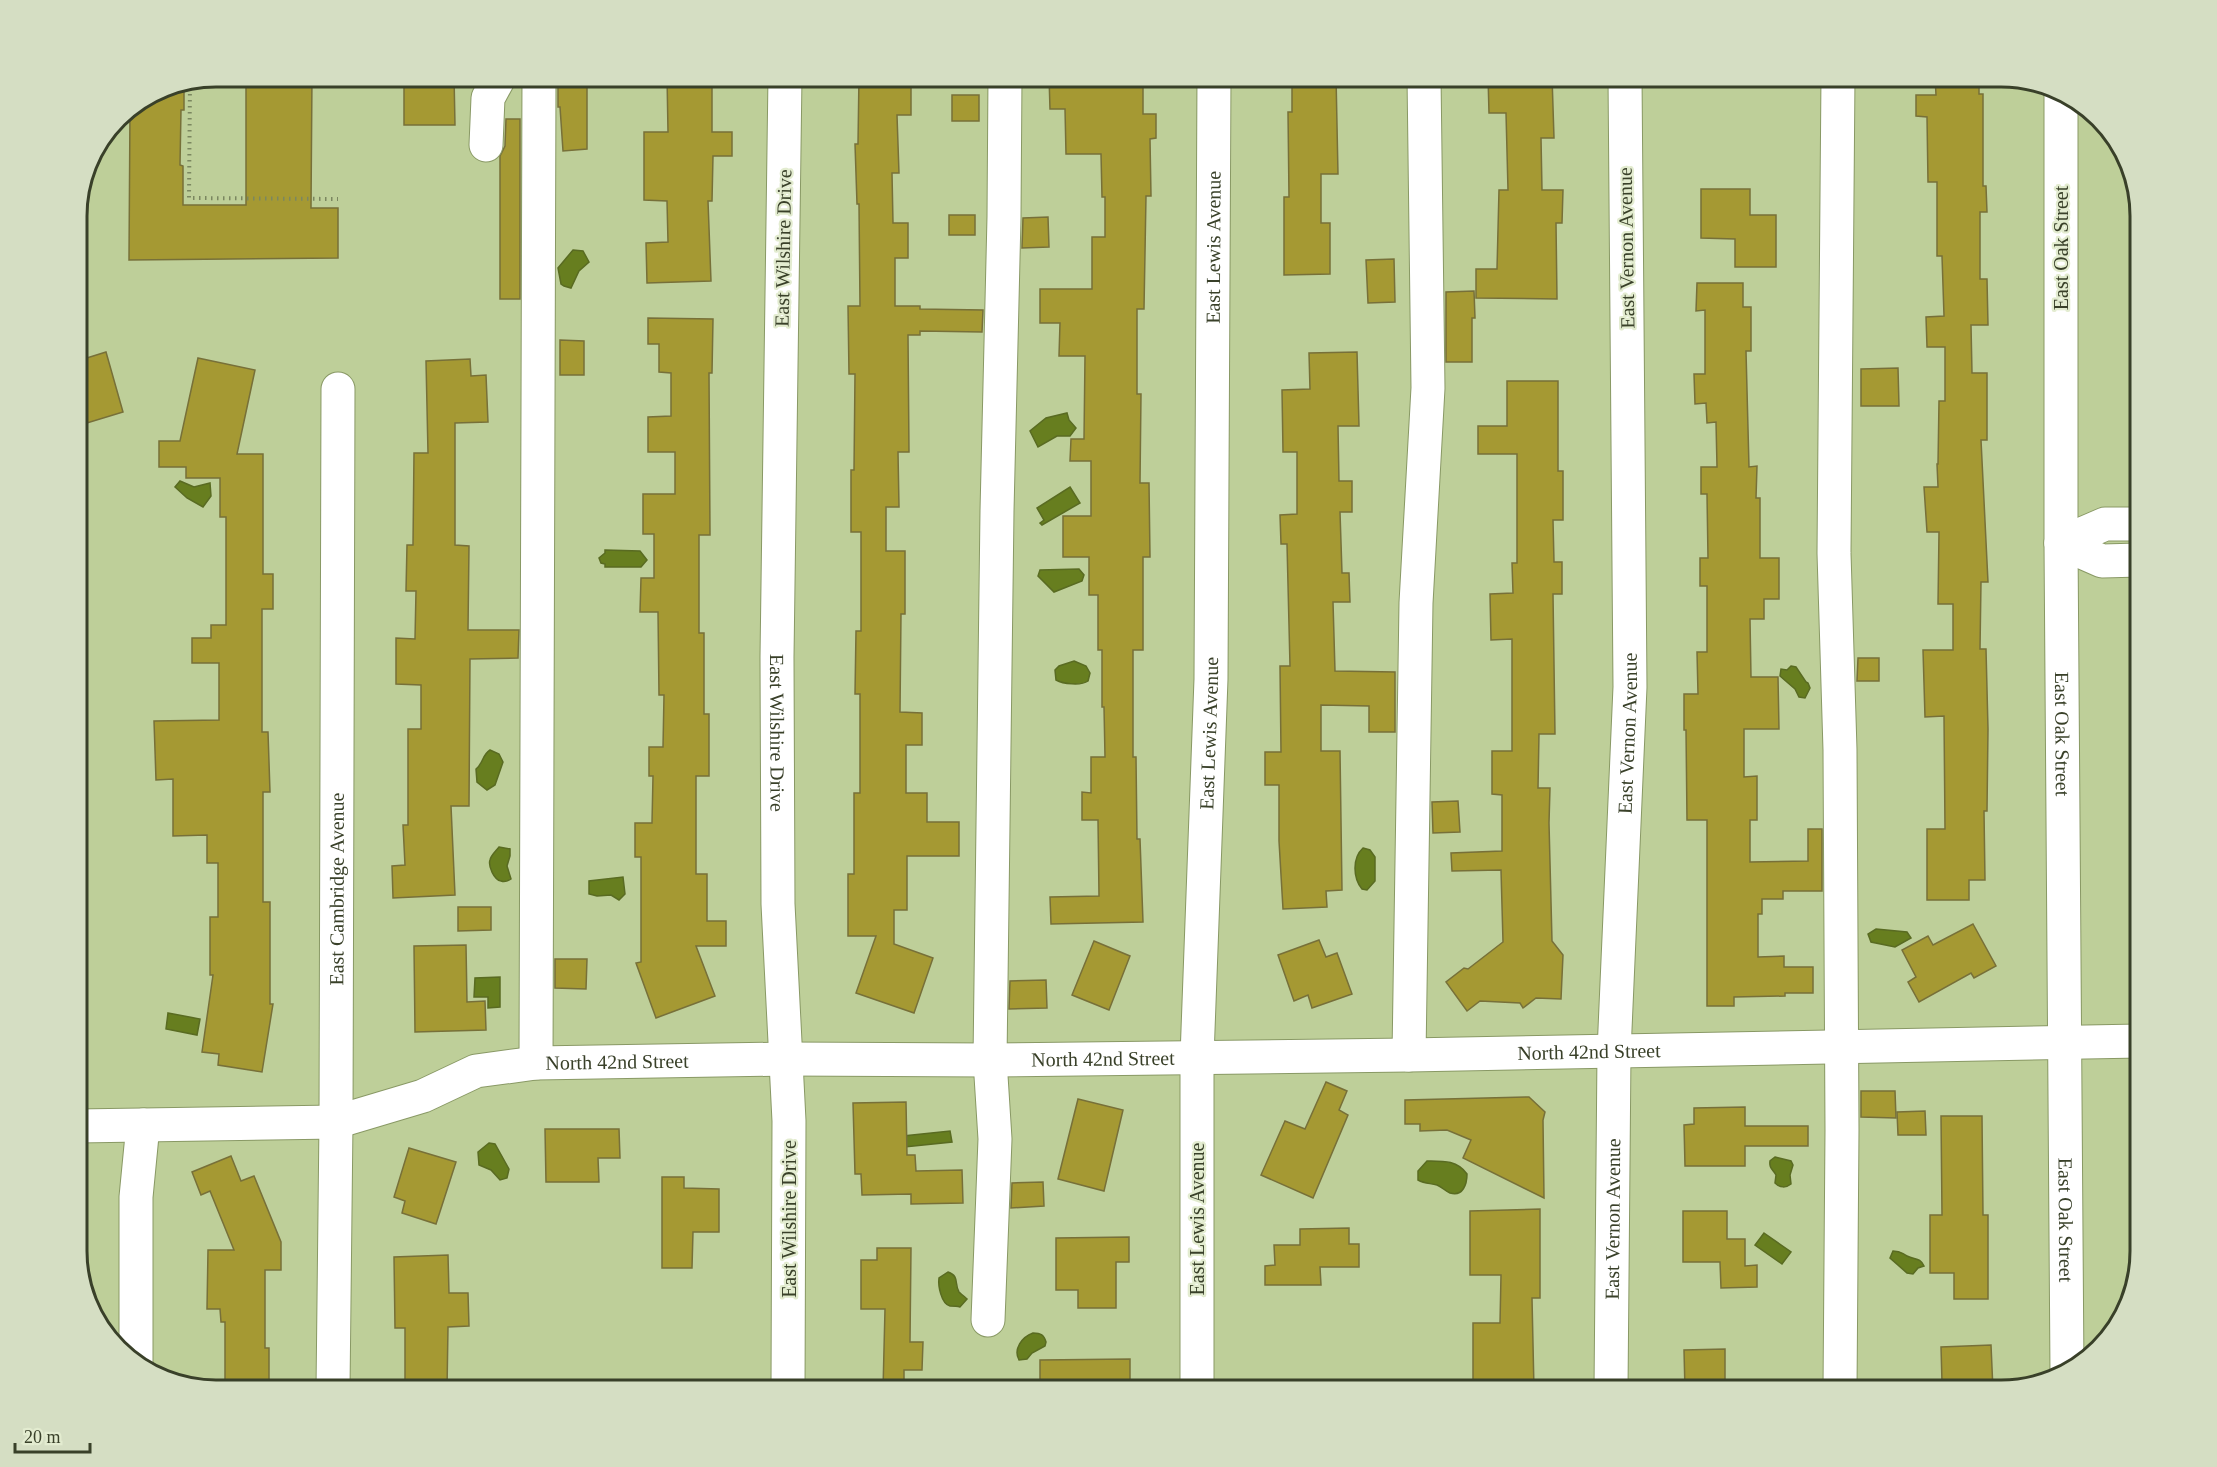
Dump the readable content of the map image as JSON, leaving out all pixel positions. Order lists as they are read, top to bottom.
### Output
{
  "streets": {
    "street": [
      "East Wilshire Drive",
      "East Lewis Avenue",
      "East Vernon Avenue",
      "East Oak Street",
      "East Cambridge Avenue",
      "North 42nd Street"
    ]
  },
  "crossings": [
    ["East Wilshire Drive", "North 42nd Street"],
    ["East Lewis Avenue", "North 42nd Street"],
    ["East Vernon Avenue", "North 42nd Street"],
    ["East Oak Street", "North 42nd Street"],
    ["East Cambridge Avenue", "North 42nd Street"]
  ],
  "scale_bar": "20 m"
}
